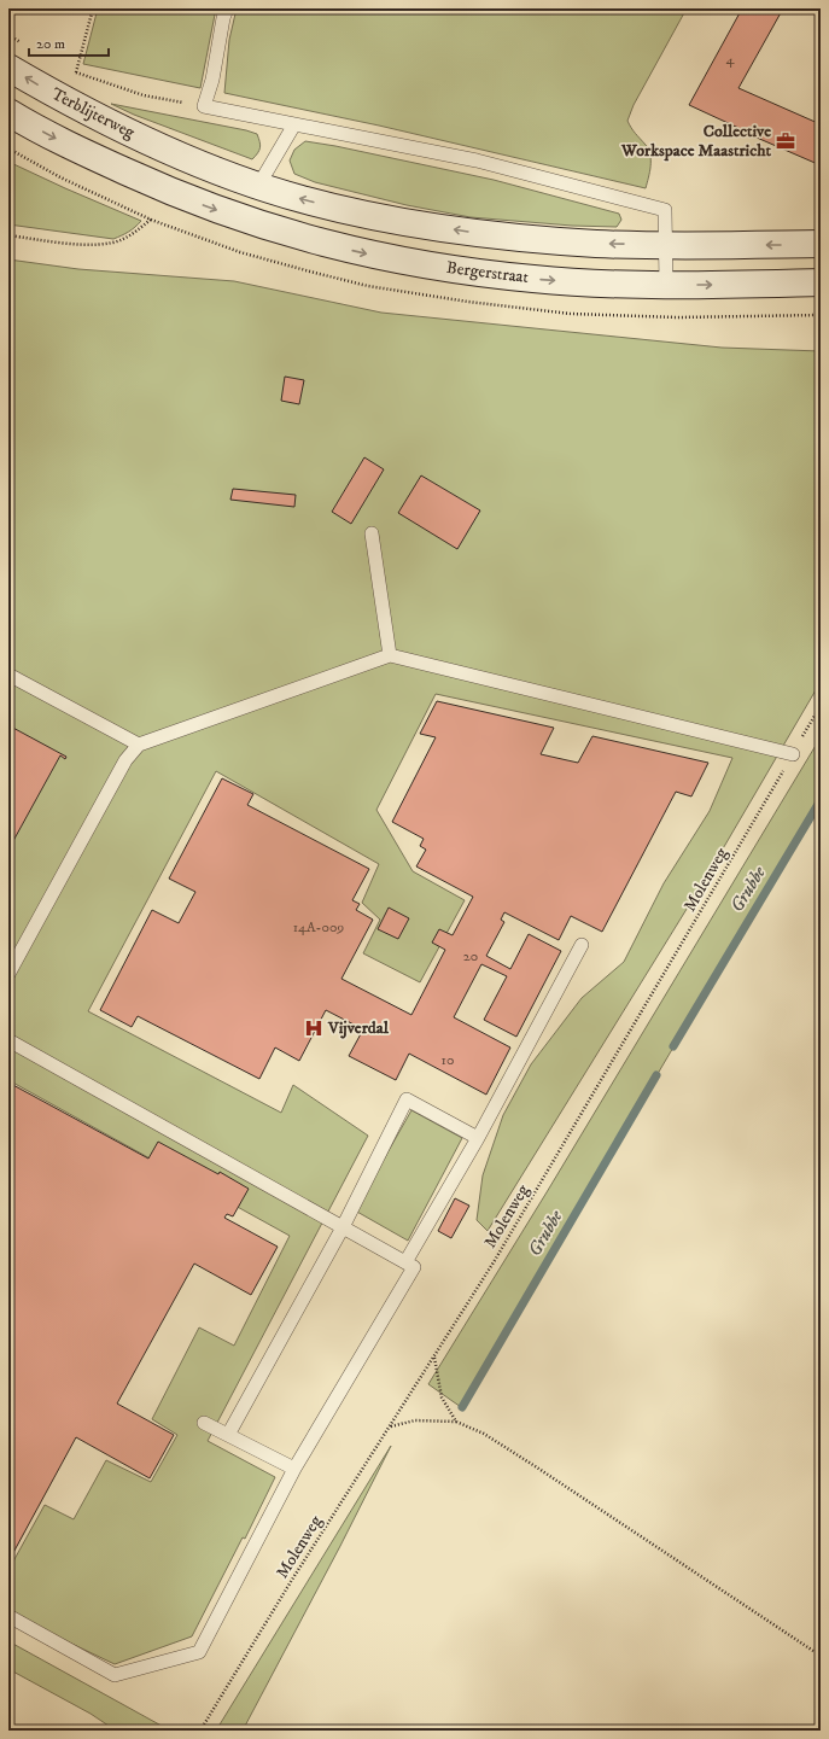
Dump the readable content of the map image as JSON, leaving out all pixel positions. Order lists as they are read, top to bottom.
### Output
{
  "streets": {
    "main road": ["Terblijterweg", "Bergerstraat"],
    "path": ["Molenweg"]
  },
  "one_way": ["Terblijterweg"],
  "water": ["Grubbe"],
  "places": {
    "office": ["Collective Workspace Maastricht"],
    "hospital": ["Vijverdal"]
  },
  "house_numbers": [
    "4",
    "14A-009",
    "20",
    "10"
  ],
  "scale_bar": "20 m"
}
